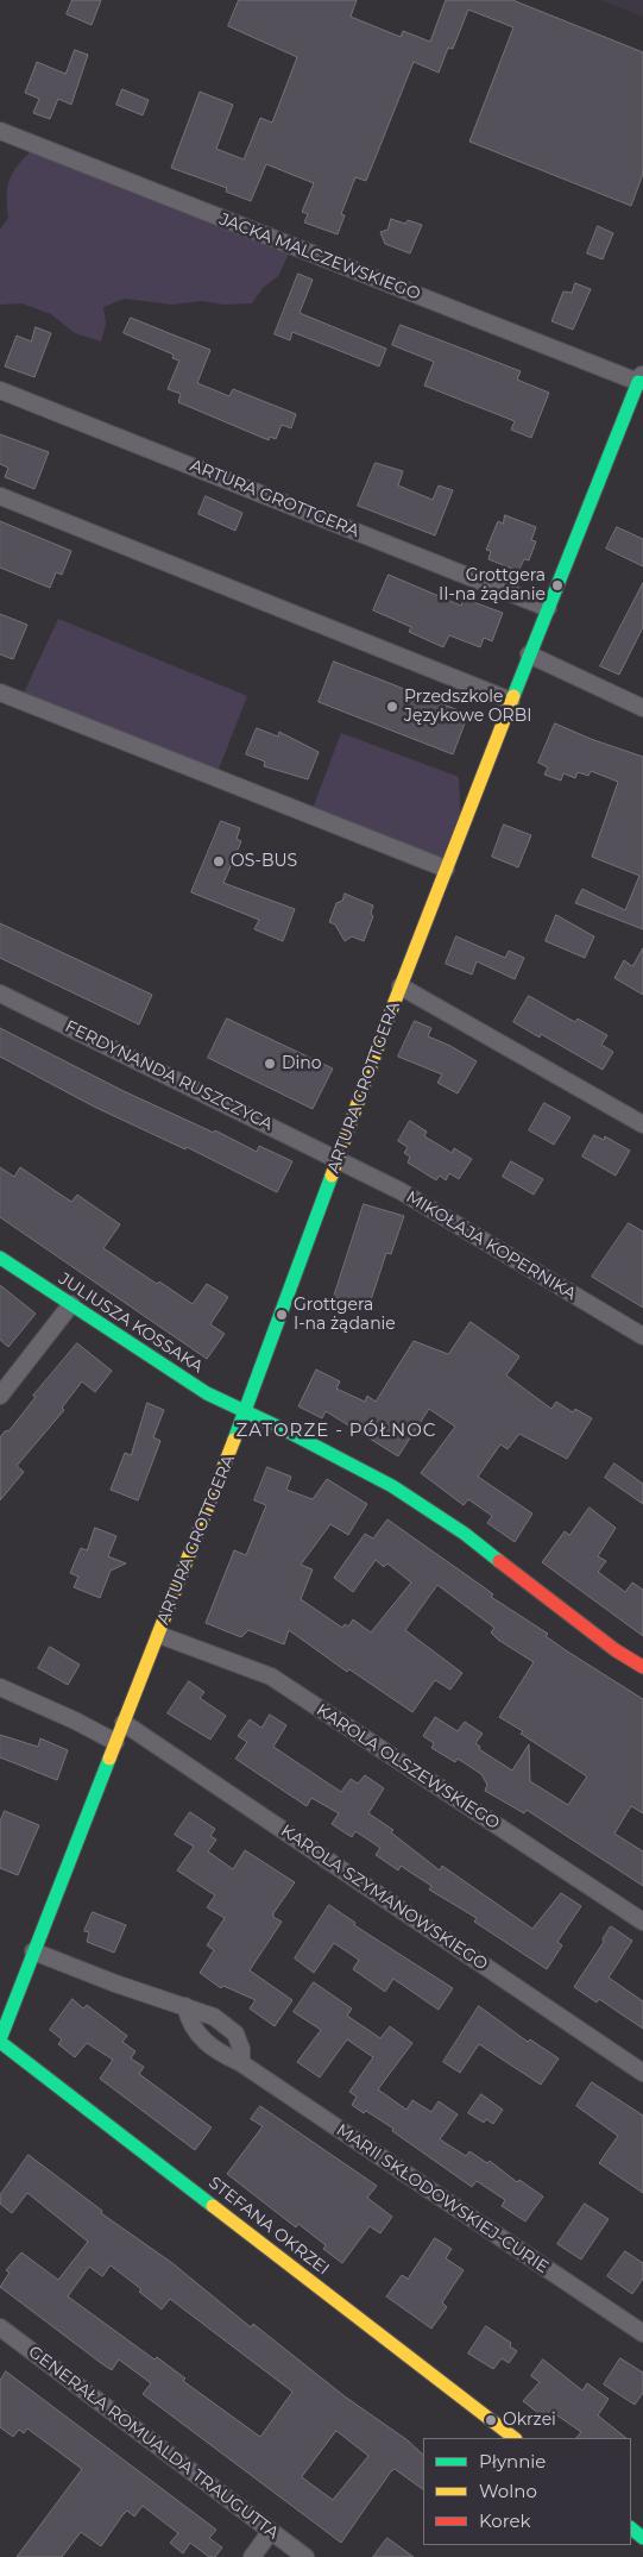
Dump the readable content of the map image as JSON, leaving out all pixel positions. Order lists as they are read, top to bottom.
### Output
{
  "streets": {
    "street": [
      "JACKA MALCZEWSKIEGO",
      "ARTURA GROTTGERA",
      "FERDYNANDA RUSZCZYCA",
      "MIKOŁAJA KOPERNIKA",
      "JULIUSZA KOSSAKA",
      "KAROLA OLSZEWSKIEGO",
      "KAROLA SZYMANOWSKIEGO",
      "MARII SKŁODOWSKIEJ-CURIE",
      "STEFANA OKRZEI",
      "GENERAŁA ROMUALDA TRAUGUTTA"
    ]
  },
  "crossings": [
    ["JACKA MALCZEWSKIEGO", "ARTURA GROTTGERA"],
    ["ARTURA GROTTGERA", "FERDYNANDA RUSZCZYCA"],
    ["ARTURA GROTTGERA", "MIKOŁAJA KOPERNIKA"],
    ["ARTURA GROTTGERA", "JULIUSZA KOSSAKA"],
    ["ARTURA GROTTGERA", "KAROLA OLSZEWSKIEGO"],
    ["ARTURA GROTTGERA", "KAROLA SZYMANOWSKIEGO"],
    ["ARTURA GROTTGERA", "STEFANA OKRZEI"],
    ["FERDYNANDA RUSZCZYCA", "MIKOŁAJA KOPERNIKA"]
  ],
  "districts": ["ZATORZE - PÓŁNOC"],
  "places": [
    "Grottgera II-na żądanie",
    "Przedszkole Językowe ORBI",
    "OS-BUS",
    "Dino",
    "Grottgera I-na żądanie",
    "Okrzei"
  ],
  "legend": ["Płynnie", "Wolno", "Korek"]
}
